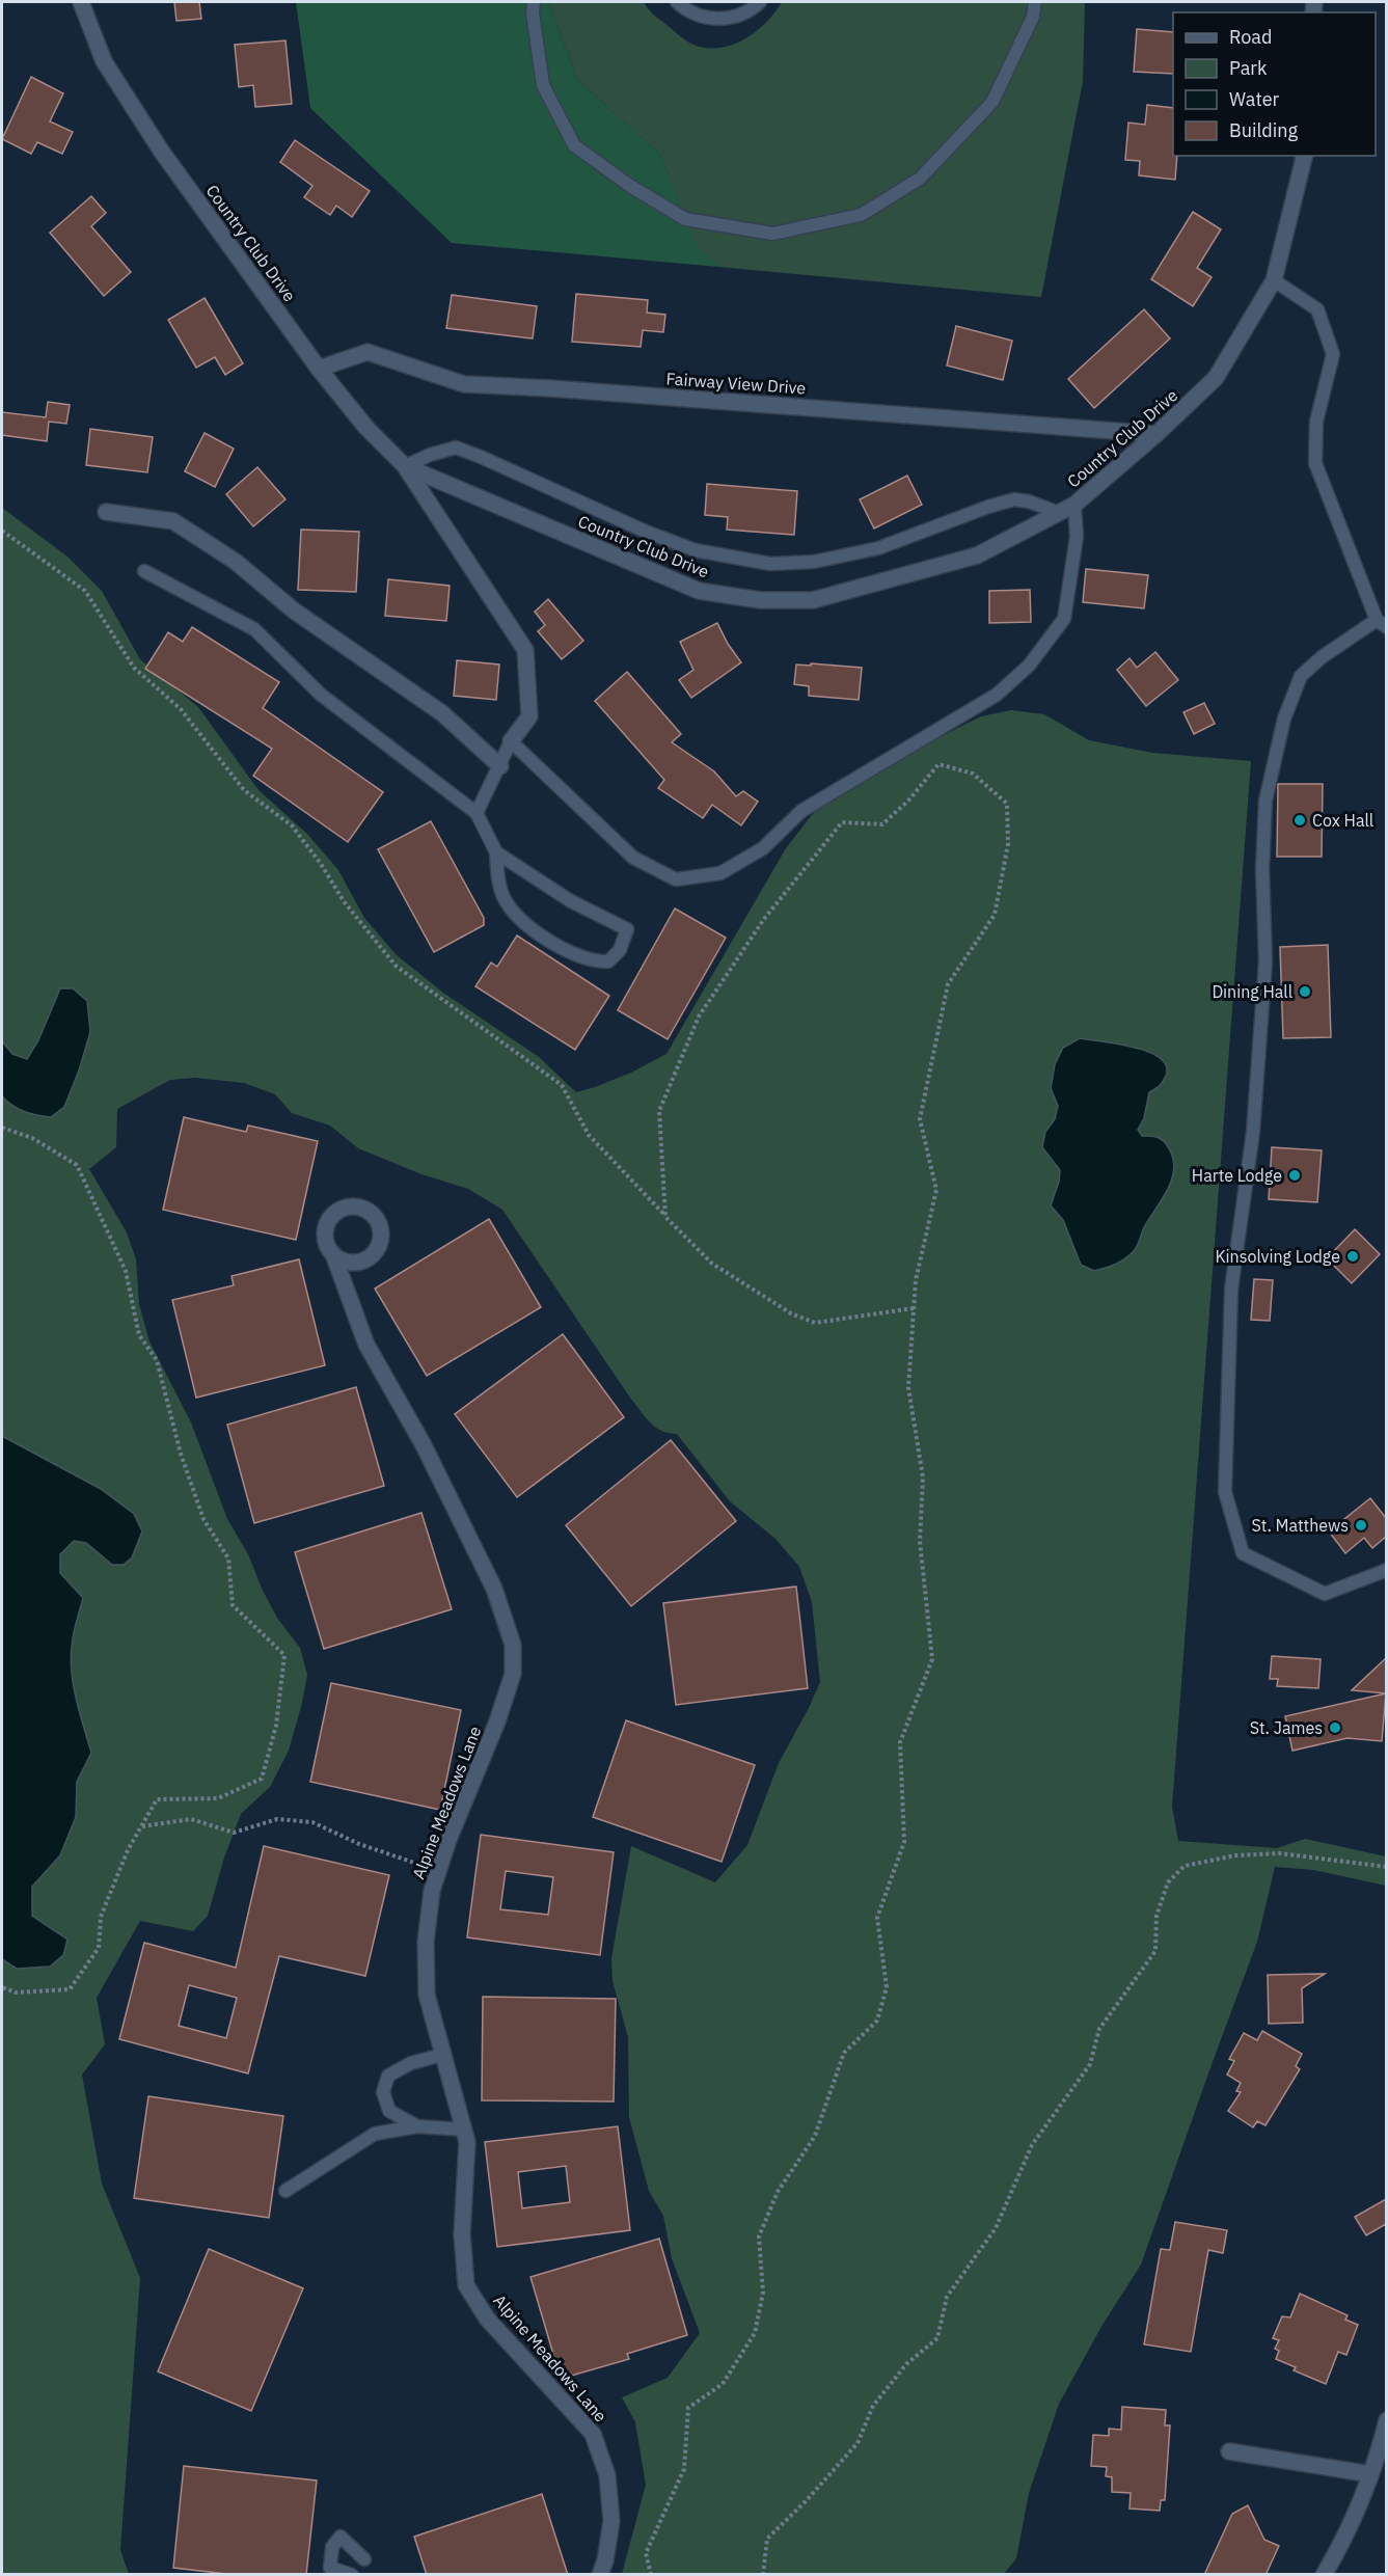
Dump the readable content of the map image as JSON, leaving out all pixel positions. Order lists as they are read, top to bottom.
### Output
{
  "streets": {
    "street": ["Country Club Drive", "Fairway View Drive", "Alpine Meadows Lane"]
  },
  "crossings": [
    ["Country Club Drive", "Fairway View Drive"]
  ],
  "places": [
    "Cox Hall",
    "Dining Hall",
    "Harte Lodge",
    "Kinsolving Lodge",
    "St. Matthews",
    "St. James"
  ],
  "legend": [
    "Road",
    "Park",
    "Water",
    "Building"
  ]
}
